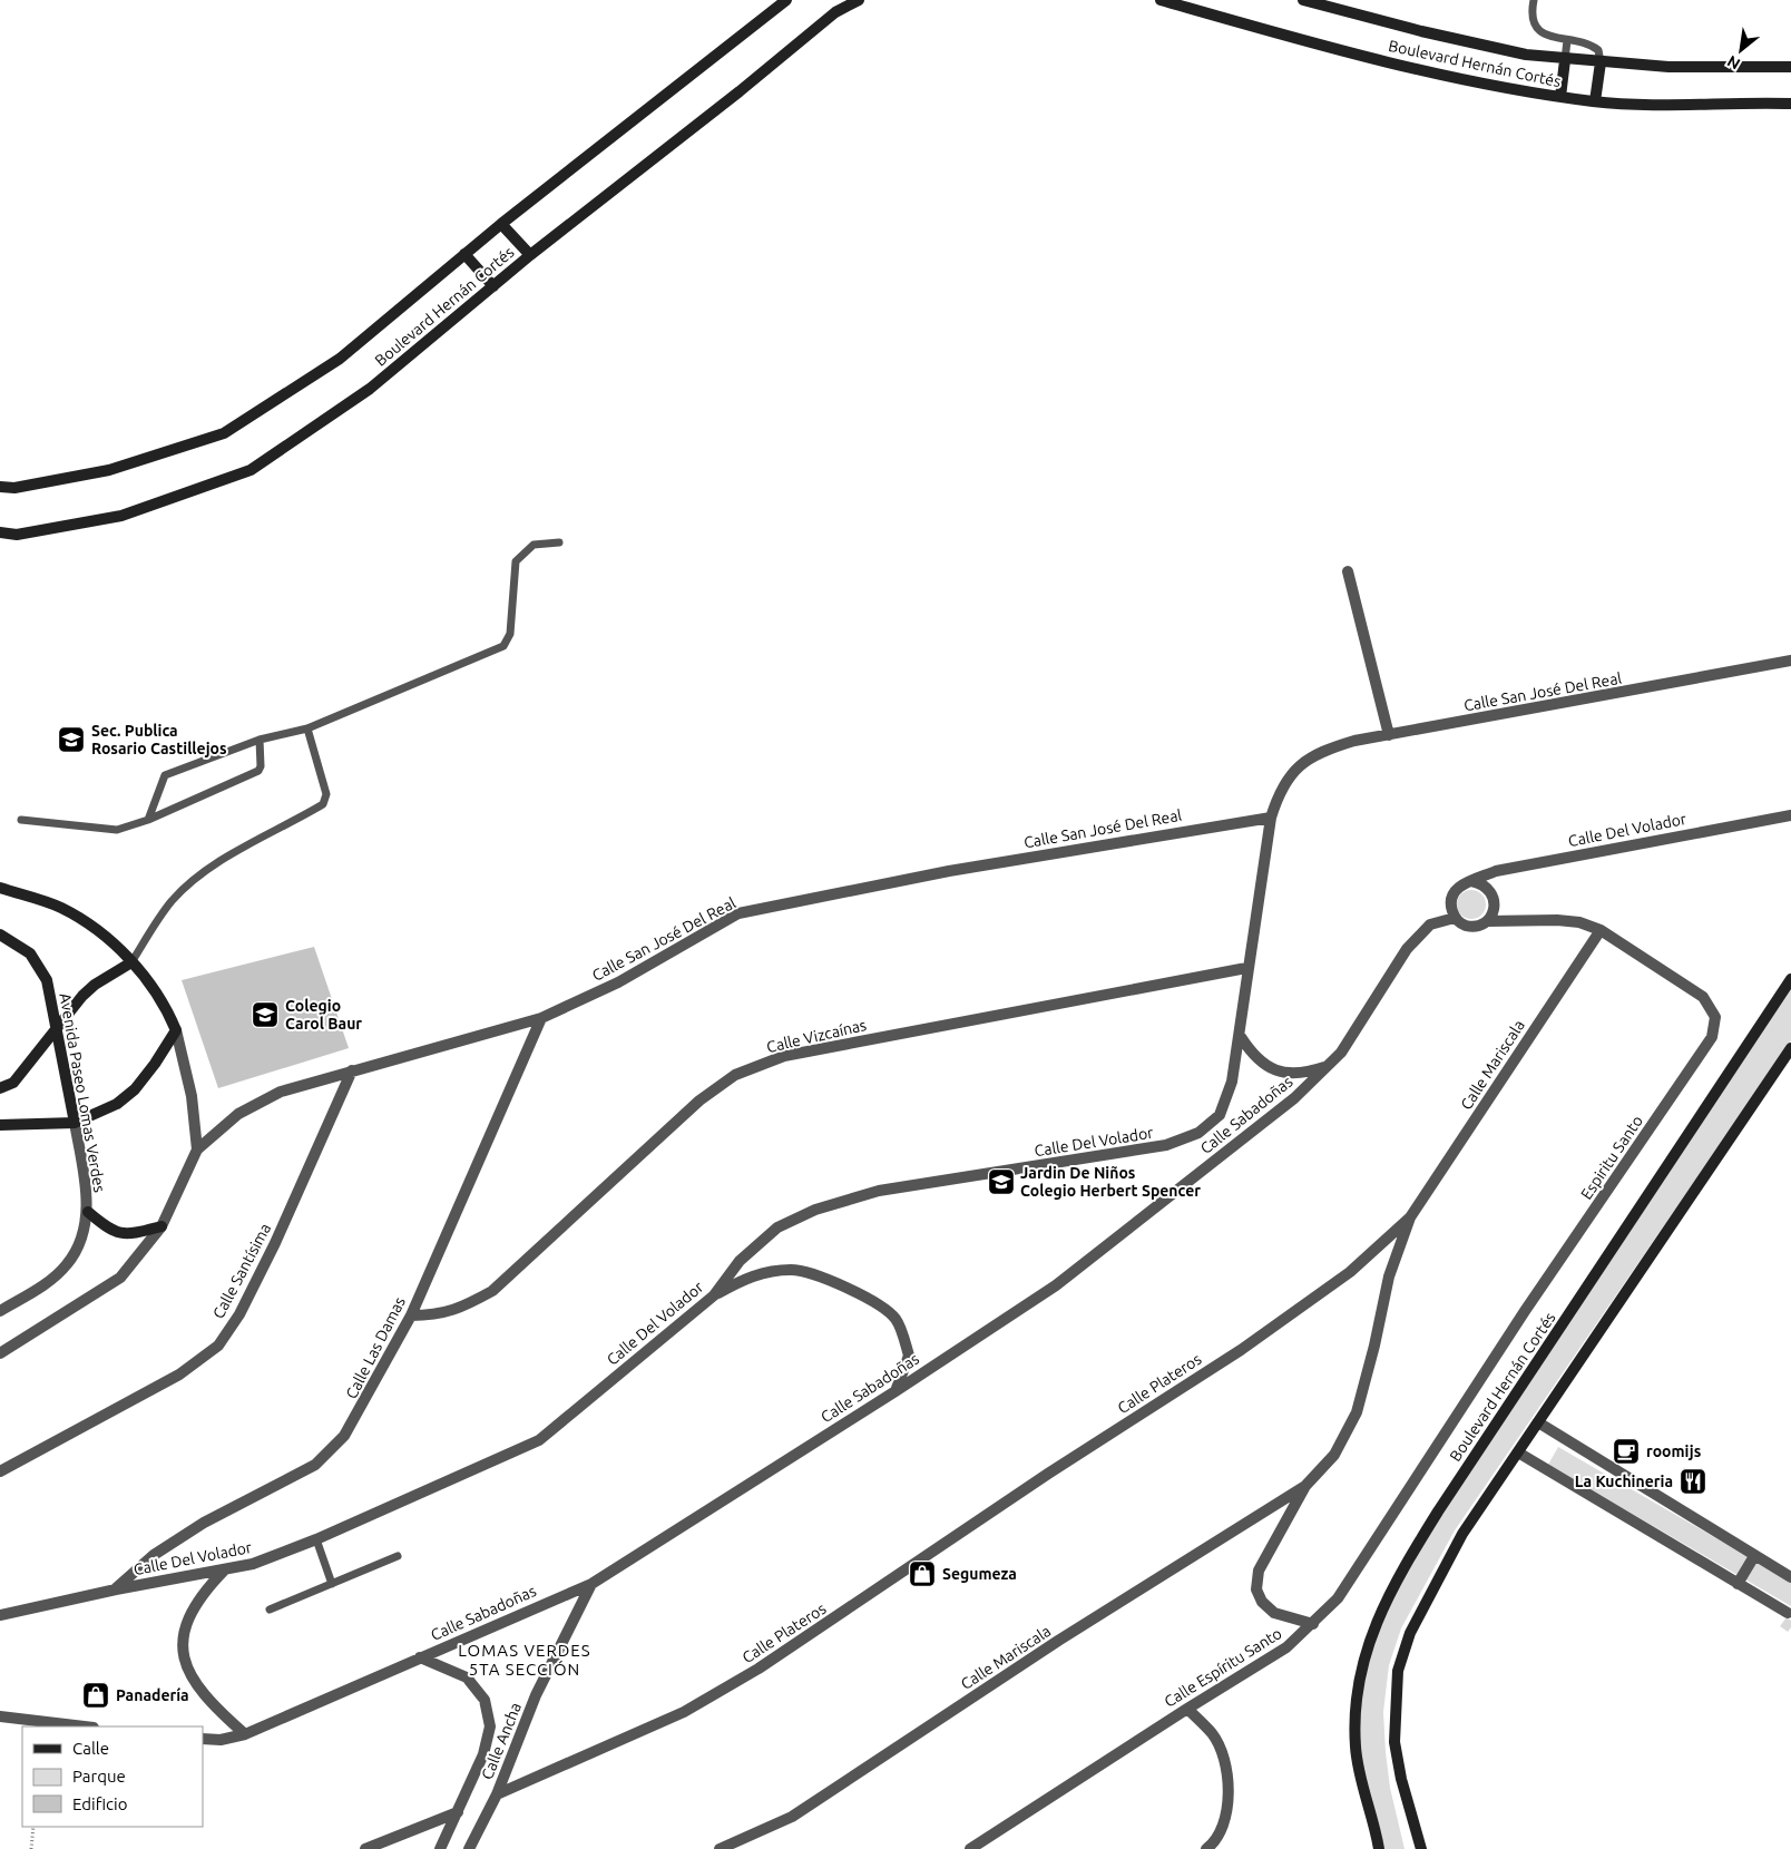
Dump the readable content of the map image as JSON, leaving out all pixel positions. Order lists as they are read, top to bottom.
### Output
{
  "streets": {
    "main road": ["Boulevard Hernán Cortés", "Avenida Paseo Lomas Verdes"],
    "street": [
      "Calle San José Del Real",
      "Calle Del Volador",
      "Calle Vizcaínas",
      "Calle Mariscala",
      "Calle Sabadoñas",
      "Espiritu Santo",
      "Calle Santísima",
      "Calle Las Damas",
      "Calle Plateros",
      "Calle Espíritu Santo",
      "Calle Ancha"
    ]
  },
  "crossings": [
    ["Calle San José Del Real", "Calle Del Volador"],
    ["Calle San José Del Real", "Calle Vizcaínas"],
    ["Calle San José Del Real", "Calle Santísima"],
    ["Calle San José Del Real", "Calle Las Damas"],
    ["Calle Del Volador", "Calle Vizcaínas"],
    ["Calle Del Volador", "Calle Sabadoñas"],
    ["Calle Del Volador", "Calle Las Damas"],
    ["Calle Vizcaínas", "Calle Las Damas"],
    ["Calle Mariscala", "Espiritu Santo"],
    ["Calle Mariscala", "Calle Plateros"],
    ["Calle Sabadoñas", "Calle Ancha"],
    ["Espiritu Santo", "Calle Espíritu Santo"],
    ["Calle Plateros", "Calle Ancha"]
  ],
  "districts": ["LOMAS VERDES 5TA SECCIÓN"],
  "places": {
    "school or university": ["Sec. Publica Rosario Castillejos", "Colegio Carol Baur", "Jardin De Niños Colegio Herbert Spencer"],
    "cafe": ["roomijs"],
    "restaurant": ["La Kuchineria"],
    "shop": ["Segumeza", "Panadería"]
  },
  "legend": ["Calle", "Parque", "Edificio"],
  "north": "bottom left"
}
